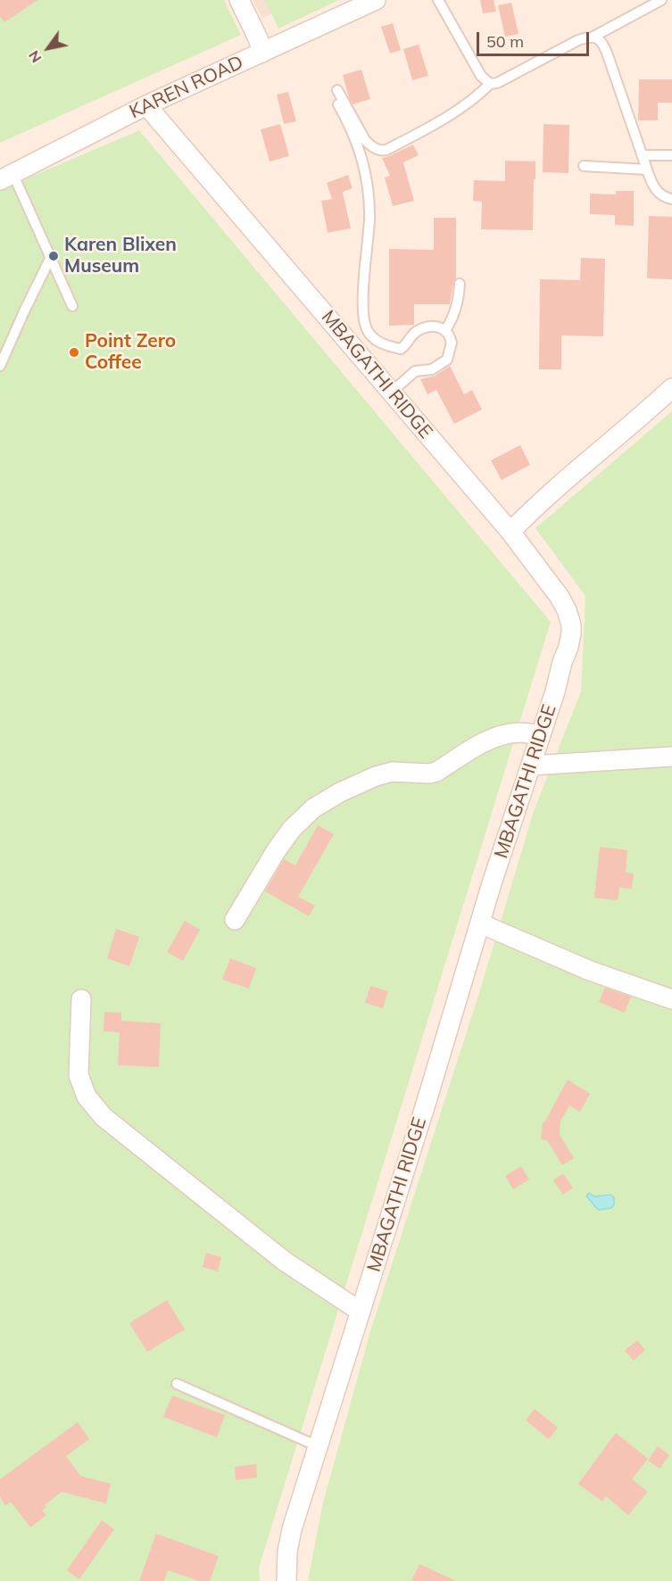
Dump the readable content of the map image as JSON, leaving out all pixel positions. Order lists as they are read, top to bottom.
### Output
{
  "streets": {
    "street": ["KAREN ROAD", "MBAGATHI RIDGE"]
  },
  "crossings": [
    ["KAREN ROAD", "MBAGATHI RIDGE"]
  ],
  "places": ["Karen Blixen Museum", "Point Zero Coffee"],
  "scale_bar": "50 m",
  "north": "bottom left"
}
